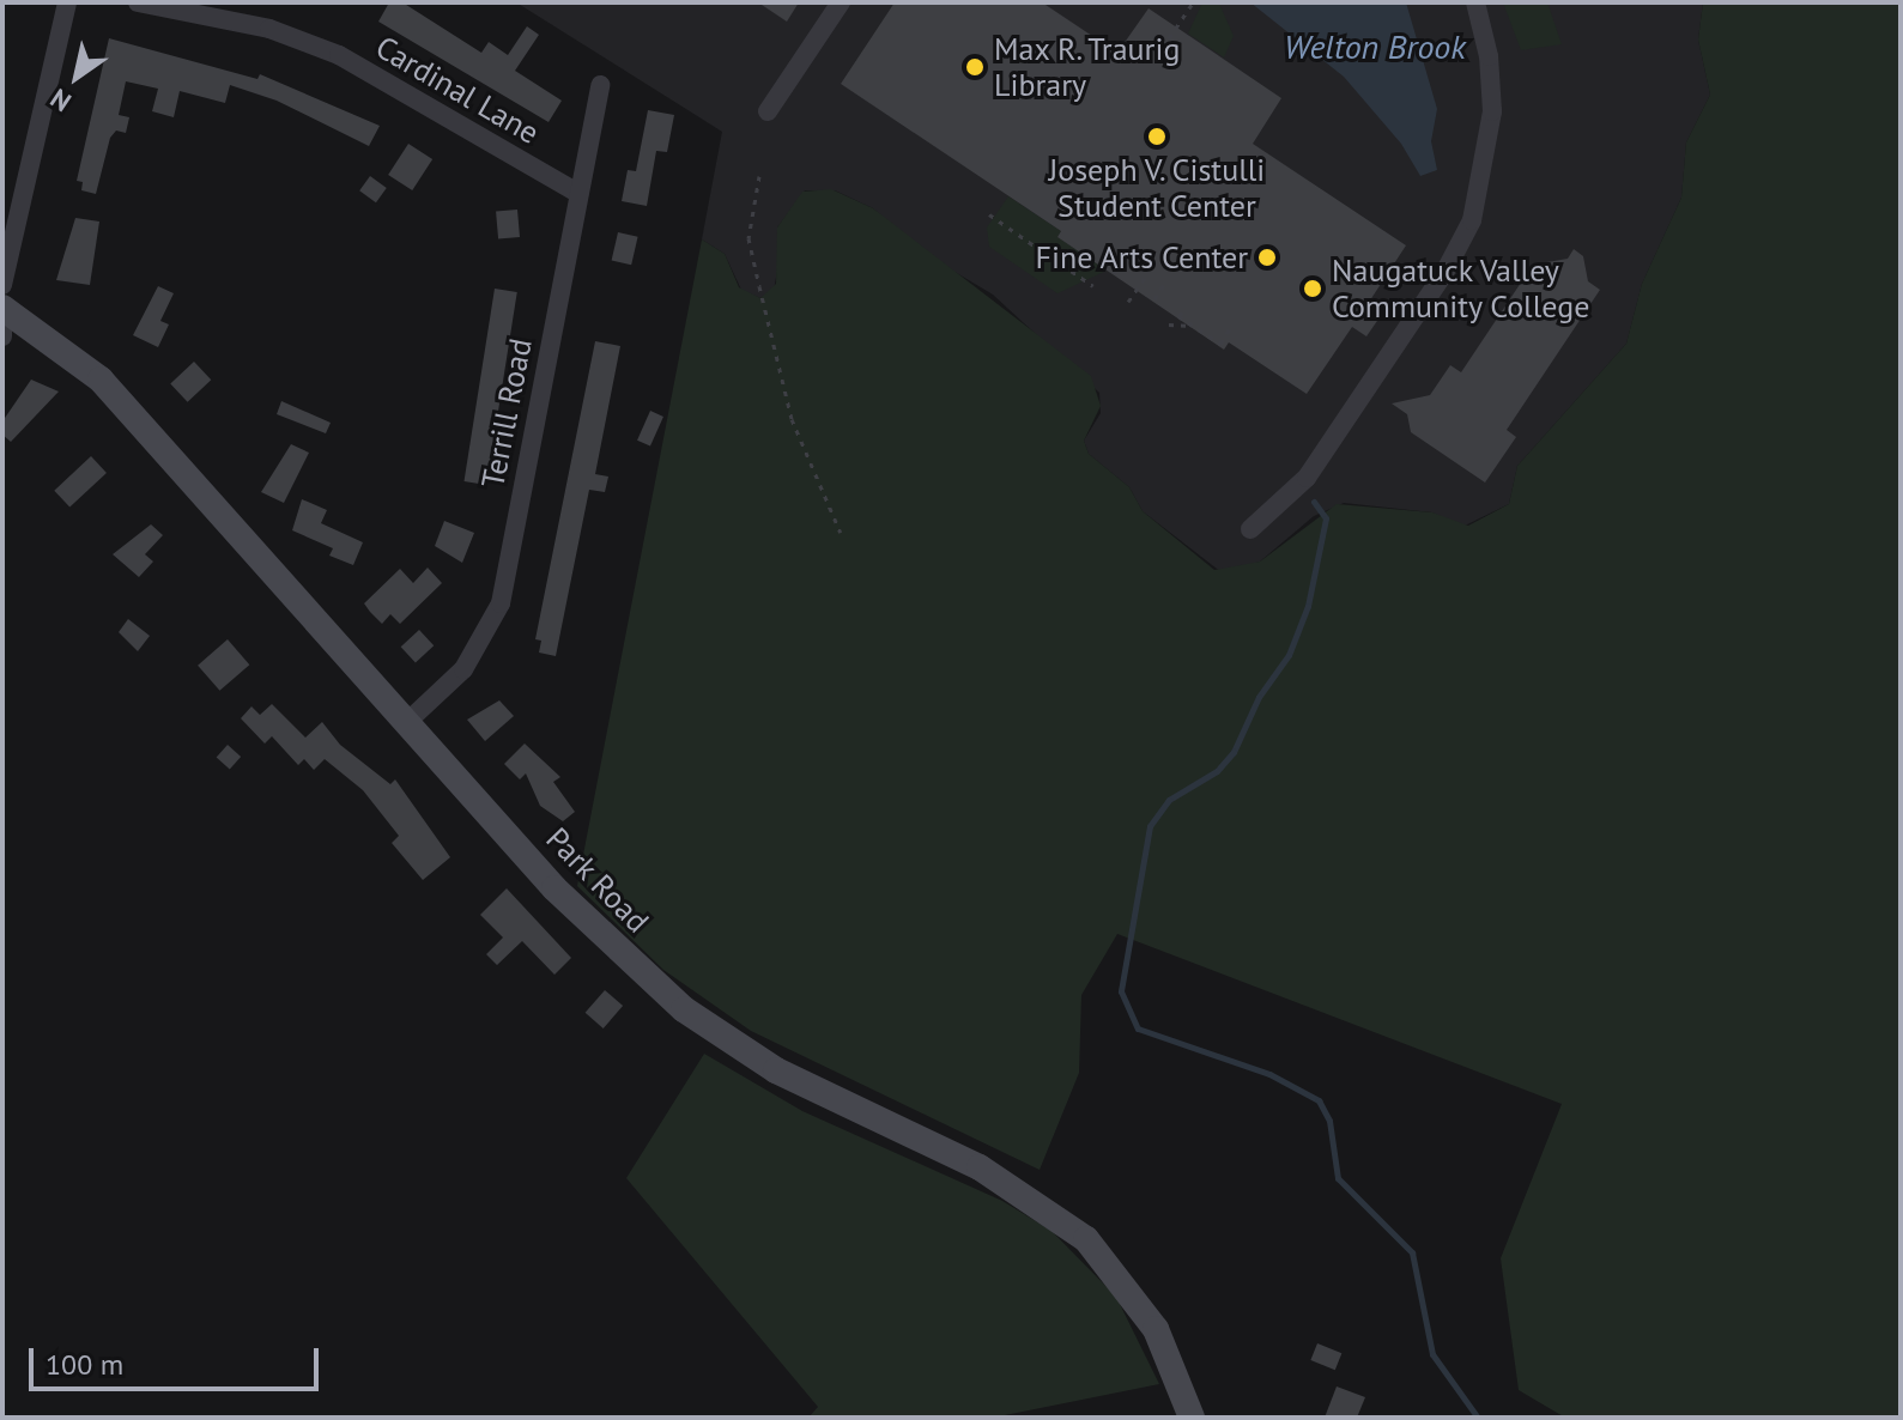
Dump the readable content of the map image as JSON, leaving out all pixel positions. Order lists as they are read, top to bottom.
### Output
{
  "streets": {
    "main road": ["Park Road"],
    "street": ["Cardinal Lane", "Terrill Road"]
  },
  "crossings": [
    ["Cardinal Lane", "Terrill Road"],
    ["Terrill Road", "Park Road"]
  ],
  "water": ["Welton Brook"],
  "places": [
    "Max R. Traurig Library",
    "Joseph V. Cistulli Student Center",
    "Fine Arts Center",
    "Naugatuck Valley Community College"
  ],
  "scale_bar": "100 m",
  "north": "bottom left"
}
